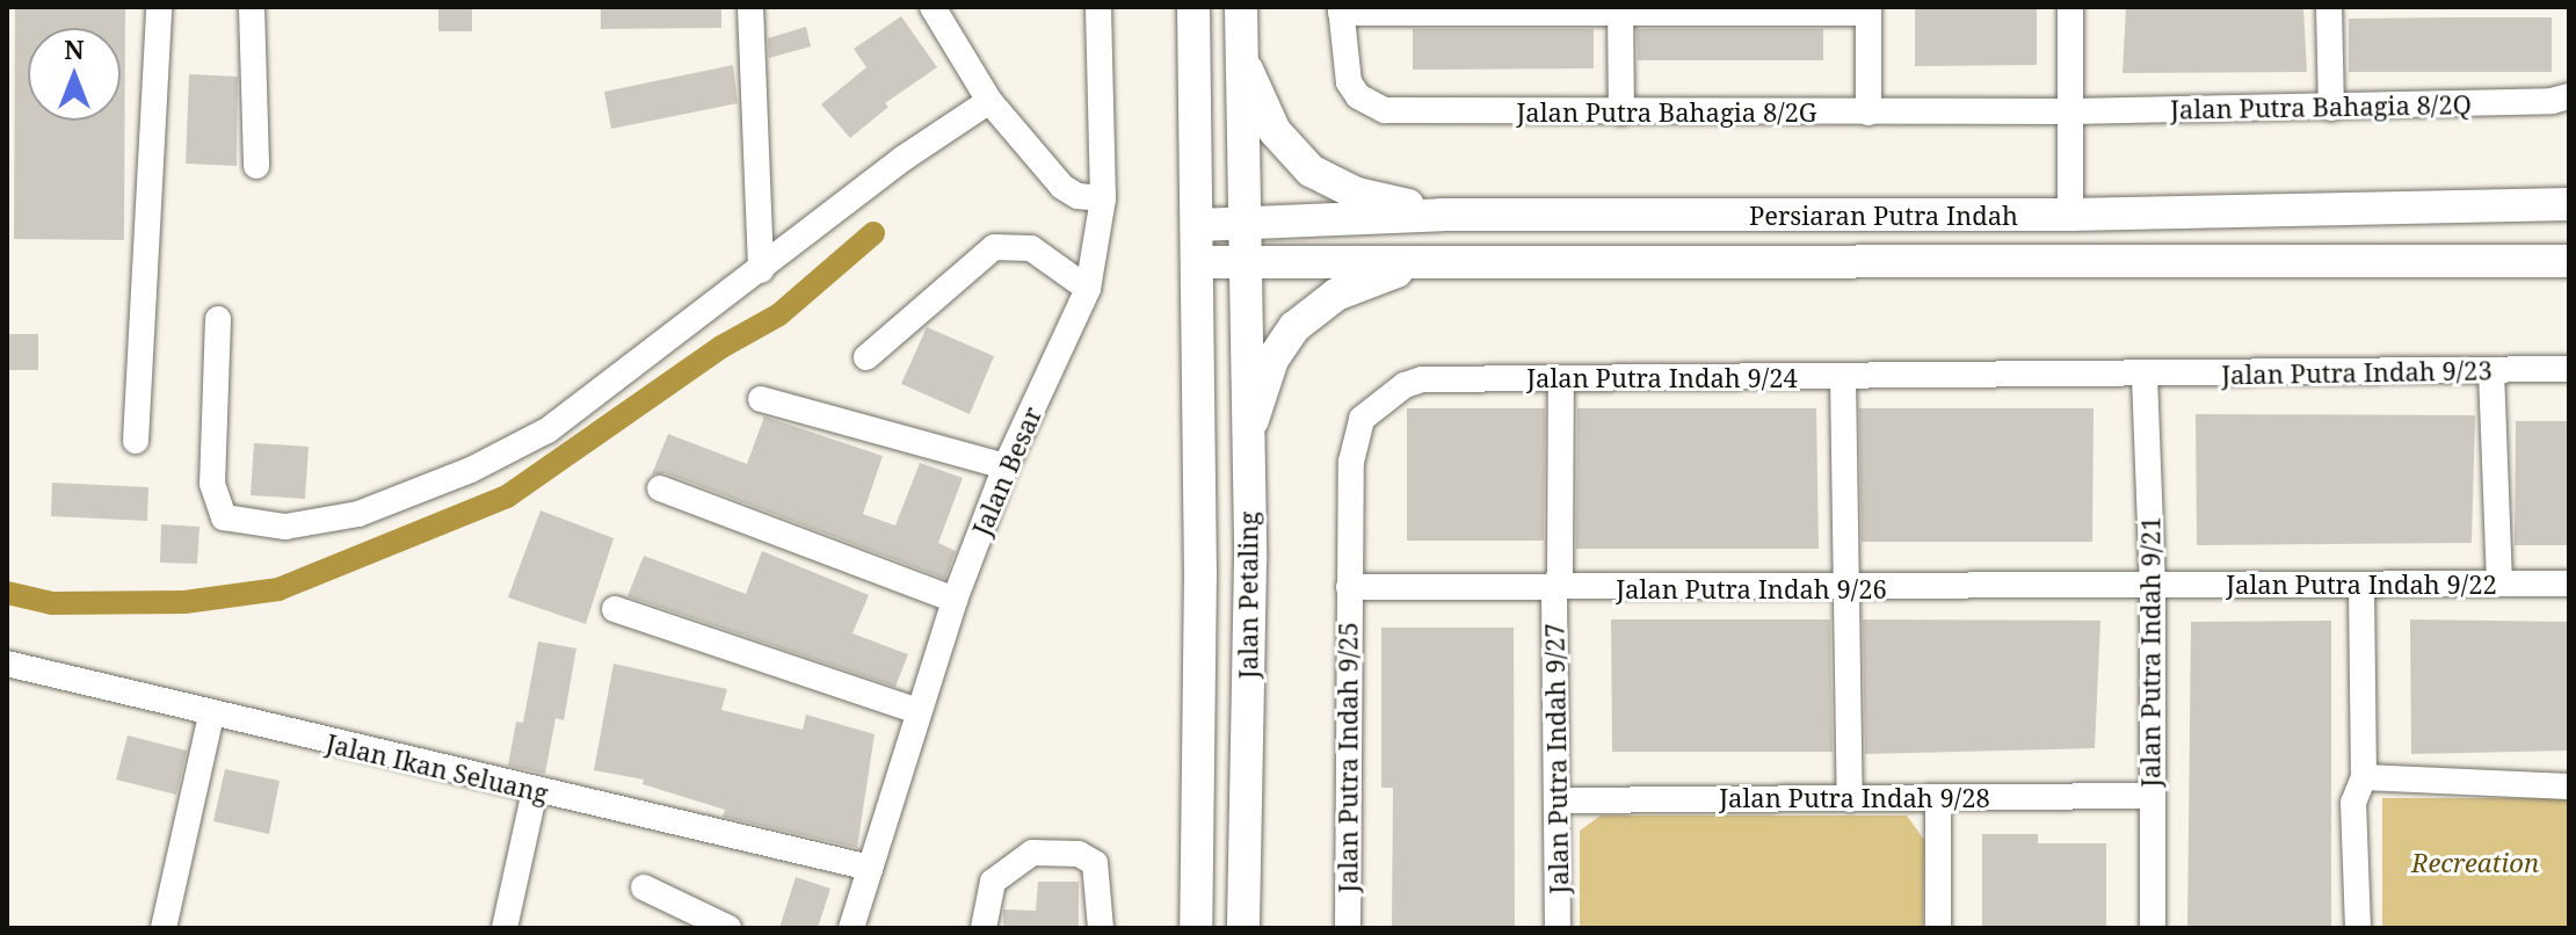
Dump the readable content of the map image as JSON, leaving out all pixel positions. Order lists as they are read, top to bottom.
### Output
{
  "streets": {
    "main road": ["Persiaran Putra Indah", "Jalan Petaling"],
    "street": [
      "Jalan Putra Bahagia 8/2Q",
      "Jalan Putra Bahagia 8/2G",
      "Jalan Putra Indah 9/23",
      "Jalan Putra Indah 9/24",
      "Jalan Besar",
      "Jalan Putra Indah 9/22",
      "Jalan Putra Indah 9/26",
      "Jalan Putra Indah 9/21",
      "Jalan Putra Indah 9/25",
      "Jalan Putra Indah 9/27",
      "Jalan Ikan Seluang",
      "Jalan Putra Indah 9/28"
    ]
  },
  "crossings": [
    ["Jalan Putra Bahagia 8/2Q", "Jalan Putra Bahagia 8/2G"],
    ["Persiaran Putra Indah", "Jalan Petaling"],
    ["Jalan Putra Indah 9/23", "Jalan Putra Indah 9/24"],
    ["Jalan Putra Indah 9/23", "Jalan Putra Indah 9/21"],
    ["Jalan Putra Indah 9/24", "Jalan Putra Indah 9/26"],
    ["Jalan Putra Indah 9/24", "Jalan Putra Indah 9/21"],
    ["Jalan Putra Indah 9/24", "Jalan Putra Indah 9/25"],
    ["Jalan Putra Indah 9/24", "Jalan Putra Indah 9/27"],
    ["Jalan Besar", "Jalan Ikan Seluang"],
    ["Jalan Putra Indah 9/22", "Jalan Putra Indah 9/26"],
    ["Jalan Putra Indah 9/22", "Jalan Putra Indah 9/21"],
    ["Jalan Putra Indah 9/26", "Jalan Putra Indah 9/21"],
    ["Jalan Putra Indah 9/26", "Jalan Putra Indah 9/25"],
    ["Jalan Putra Indah 9/26", "Jalan Putra Indah 9/27"],
    ["Jalan Putra Indah 9/21", "Jalan Putra Indah 9/28"],
    ["Jalan Putra Indah 9/27", "Jalan Putra Indah 9/28"]
  ],
  "parks": ["Recreation"],
  "north": "top"
}
